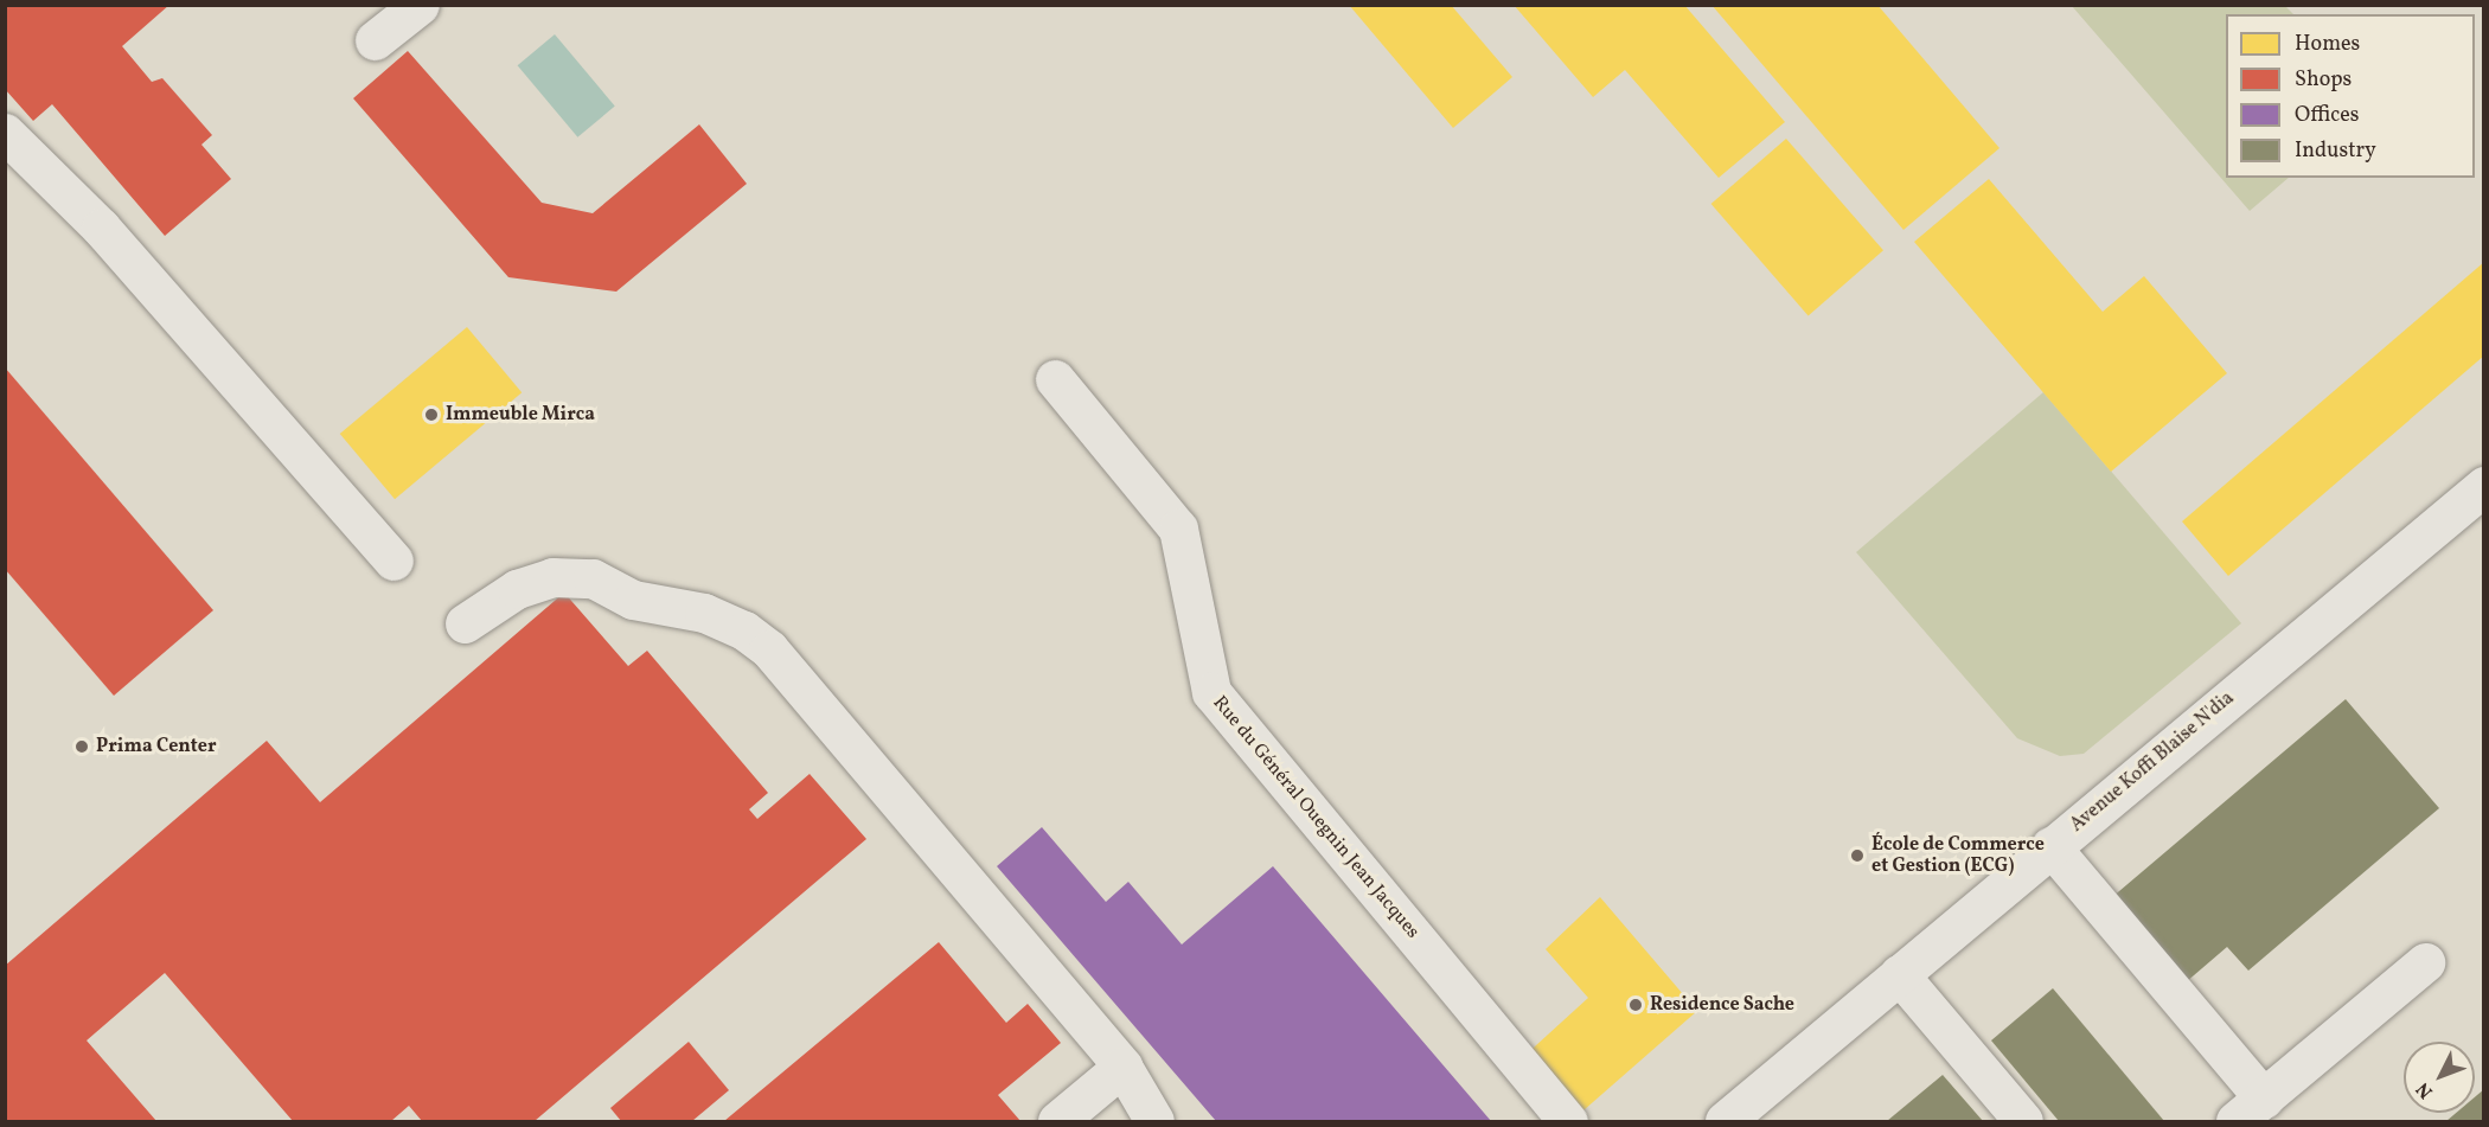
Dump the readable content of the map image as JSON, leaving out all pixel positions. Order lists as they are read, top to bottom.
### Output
{
  "streets": {
    "street": ["Avenue Koffi Blaise N'dia", "Rue du Général Ouegnin Jean Jacques"]
  },
  "places": [
    "Immeuble Mirca",
    "Prima Center",
    "École de Commerce et Gestion (ECG)",
    "Residence Sache"
  ],
  "legend": [
    "Homes",
    "Shops",
    "Offices",
    "Industry"
  ],
  "north": "bottom left"
}
